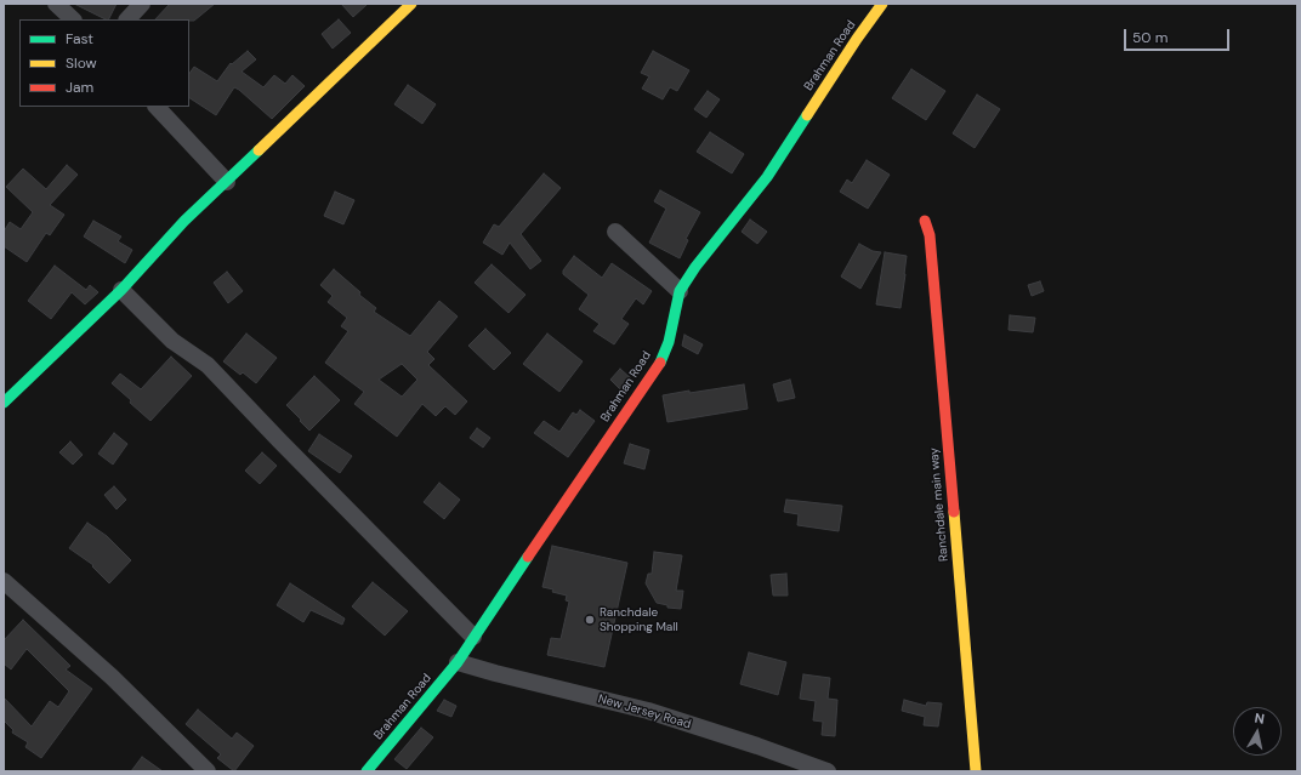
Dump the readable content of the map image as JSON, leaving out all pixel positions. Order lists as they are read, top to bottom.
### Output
{
  "streets": {
    "street": ["Brahman Road", "Ranchdale main way", "New Jersey Road"]
  },
  "crossings": [
    ["Brahman Road", "New Jersey Road"]
  ],
  "places": ["Ranchdale Shopping Mall"],
  "legend": ["Fast", "Slow", "Jam"],
  "scale_bar": "50 m",
  "north": "top"
}
